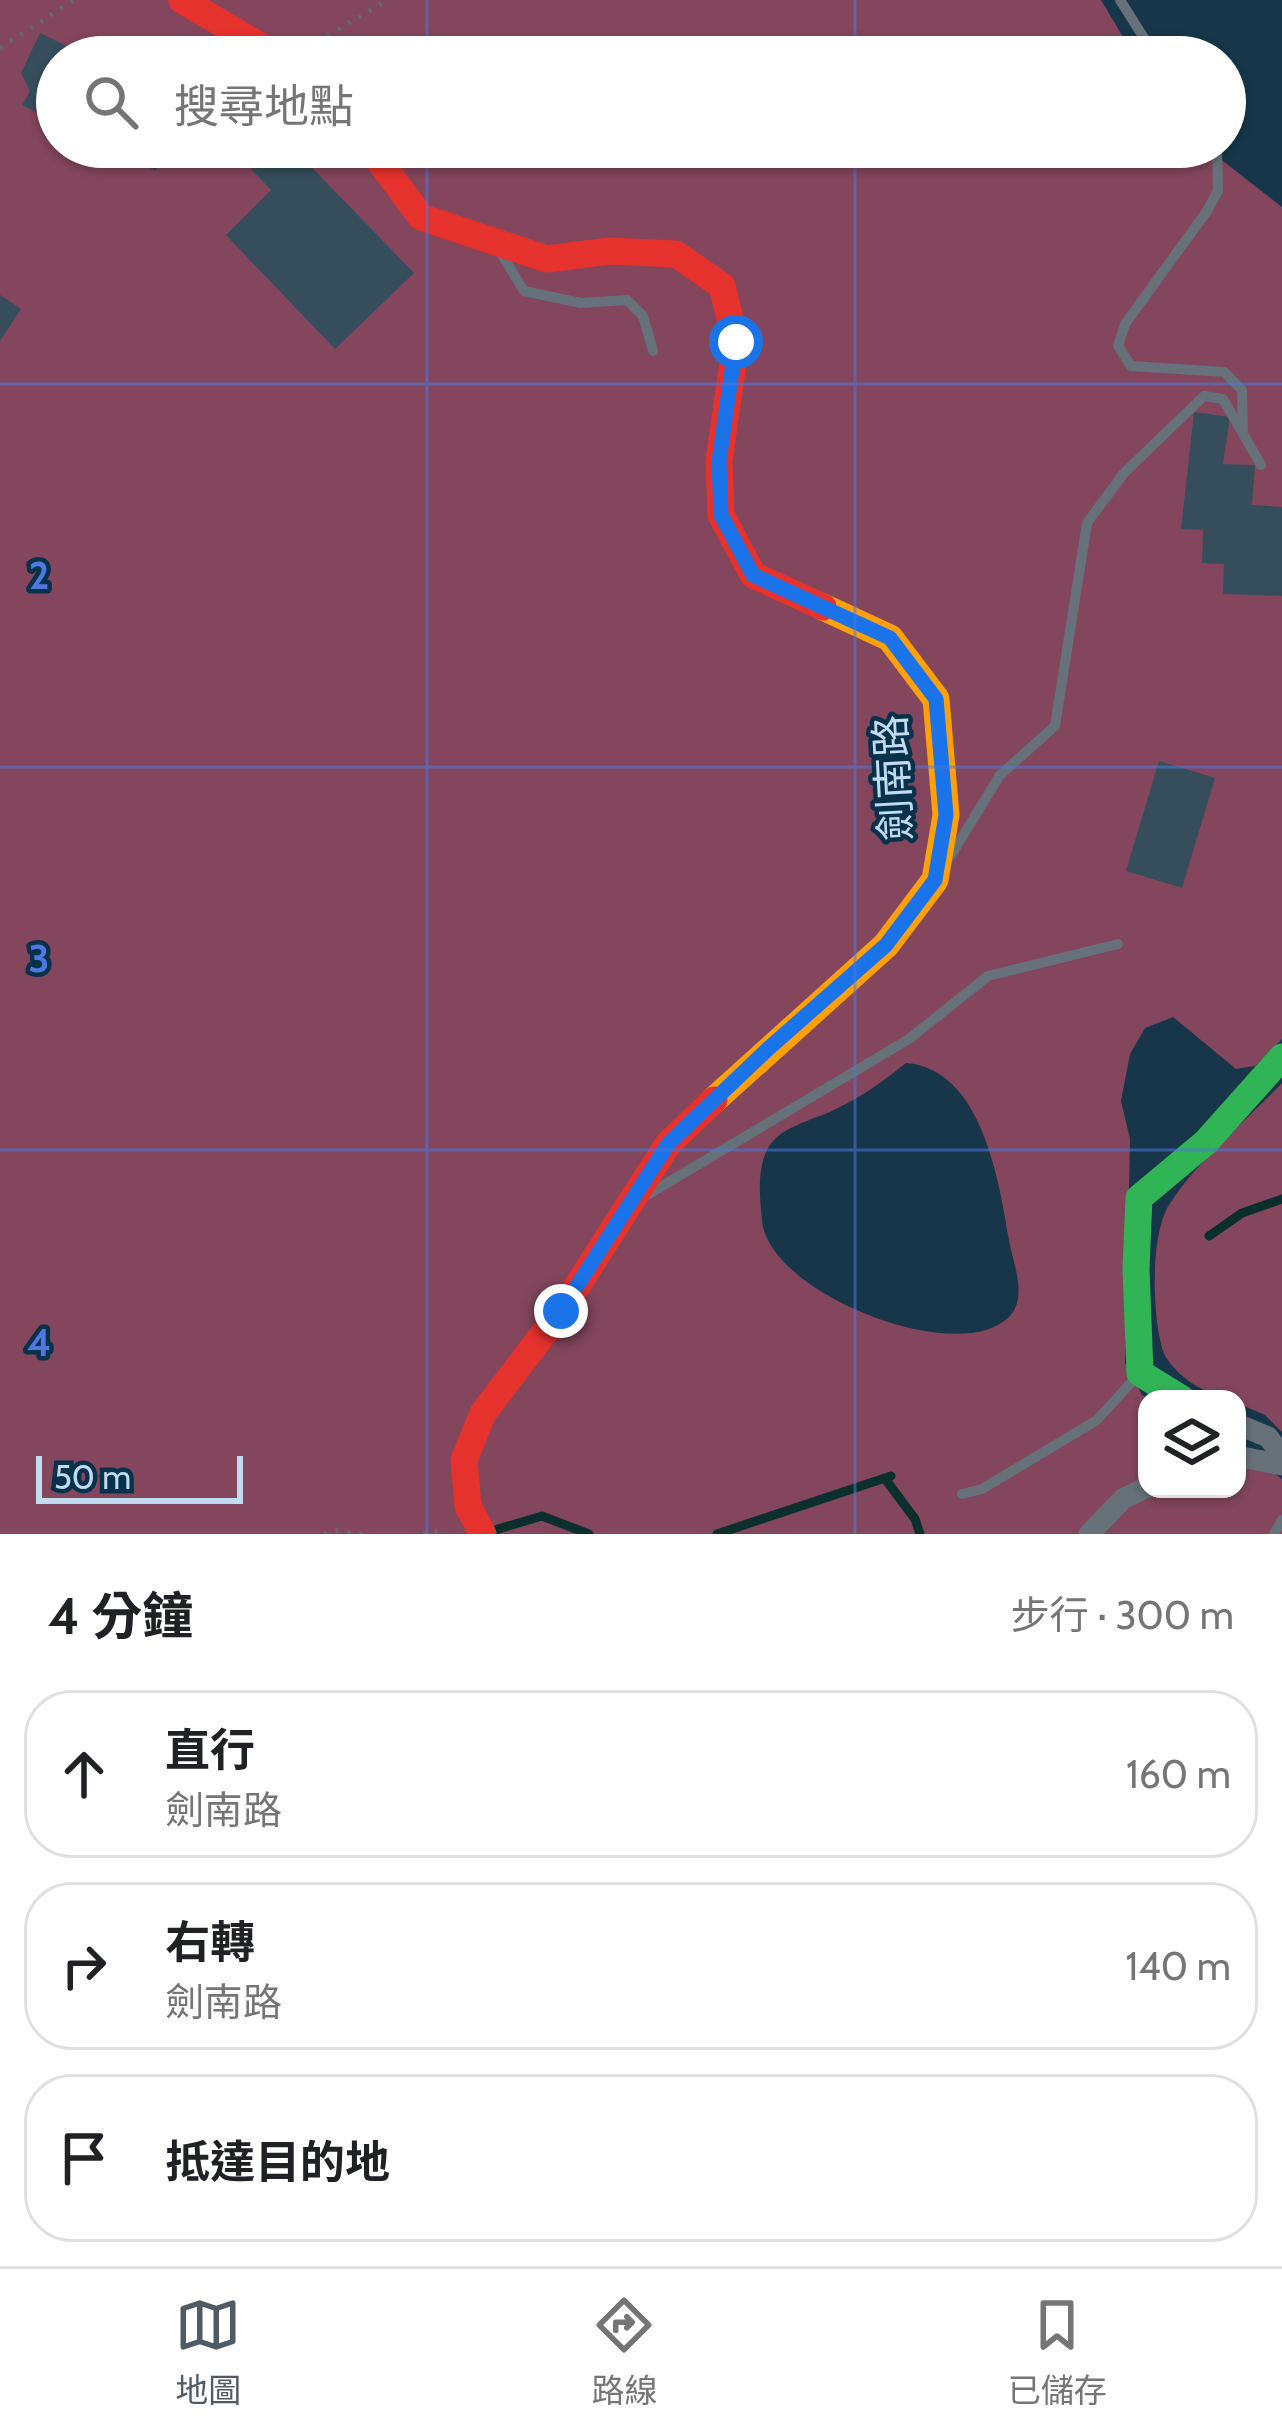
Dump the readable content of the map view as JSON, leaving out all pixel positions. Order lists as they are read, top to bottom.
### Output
{
  "streets": {
    "street": ["劍南路"]
  },
  "scale_bar": "50 m",
  "page": {
    "search": "搜尋地點",
    "scale": "50 m",
    "heading": ["4 分鐘", "步行 · 300 m"],
    "list": [
      ["直行", "劍南路", "160 m"],
      ["右轉", "劍南路", "140 m"],
      "抵達目的地"
    ],
    "nav": ["地圖", "路線", "已儲存"]
  },
  "grid": {
    "rows": ["2", "3", "4"]
  }
}
